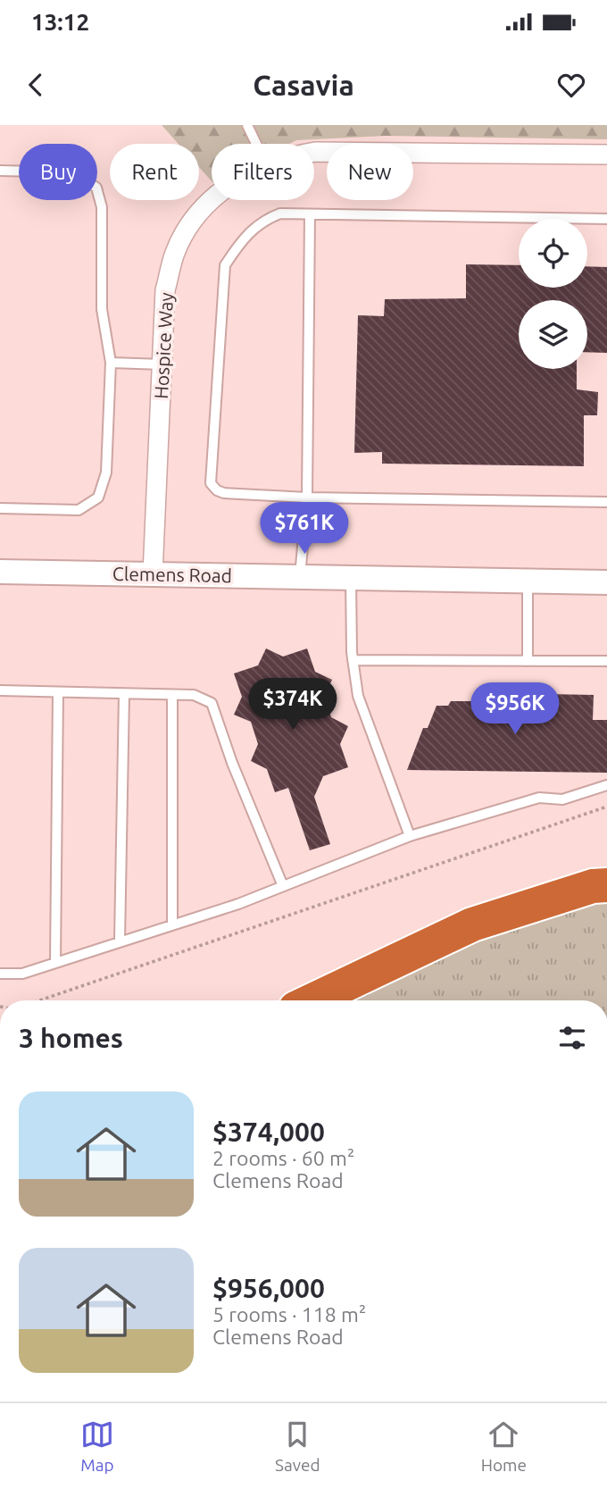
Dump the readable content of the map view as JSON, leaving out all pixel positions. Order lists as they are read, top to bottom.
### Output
{
  "streets": {
    "street": ["Hospice Way", "Clemens Road"]
  },
  "crossings": [
    ["Hospice Way", "Clemens Road"]
  ],
  "page": {
    "status": "13:12",
    "header": "Casavia",
    "chip": [
      "Buy",
      "Rent",
      "Filters",
      "New"
    ],
    "price": ["$761K", "$374K", "$956K"],
    "heading": "3 homes",
    "list": [
      {
        "name": "$374,000",
        "note": "2 rooms · 60 m² · Clemens Road"
      },
      {
        "name": "$956,000",
        "note": "5 rooms · 118 m² · Clemens Road"
      }
    ],
    "tabs": ["Map", "Saved", "Home"]
  }
}
